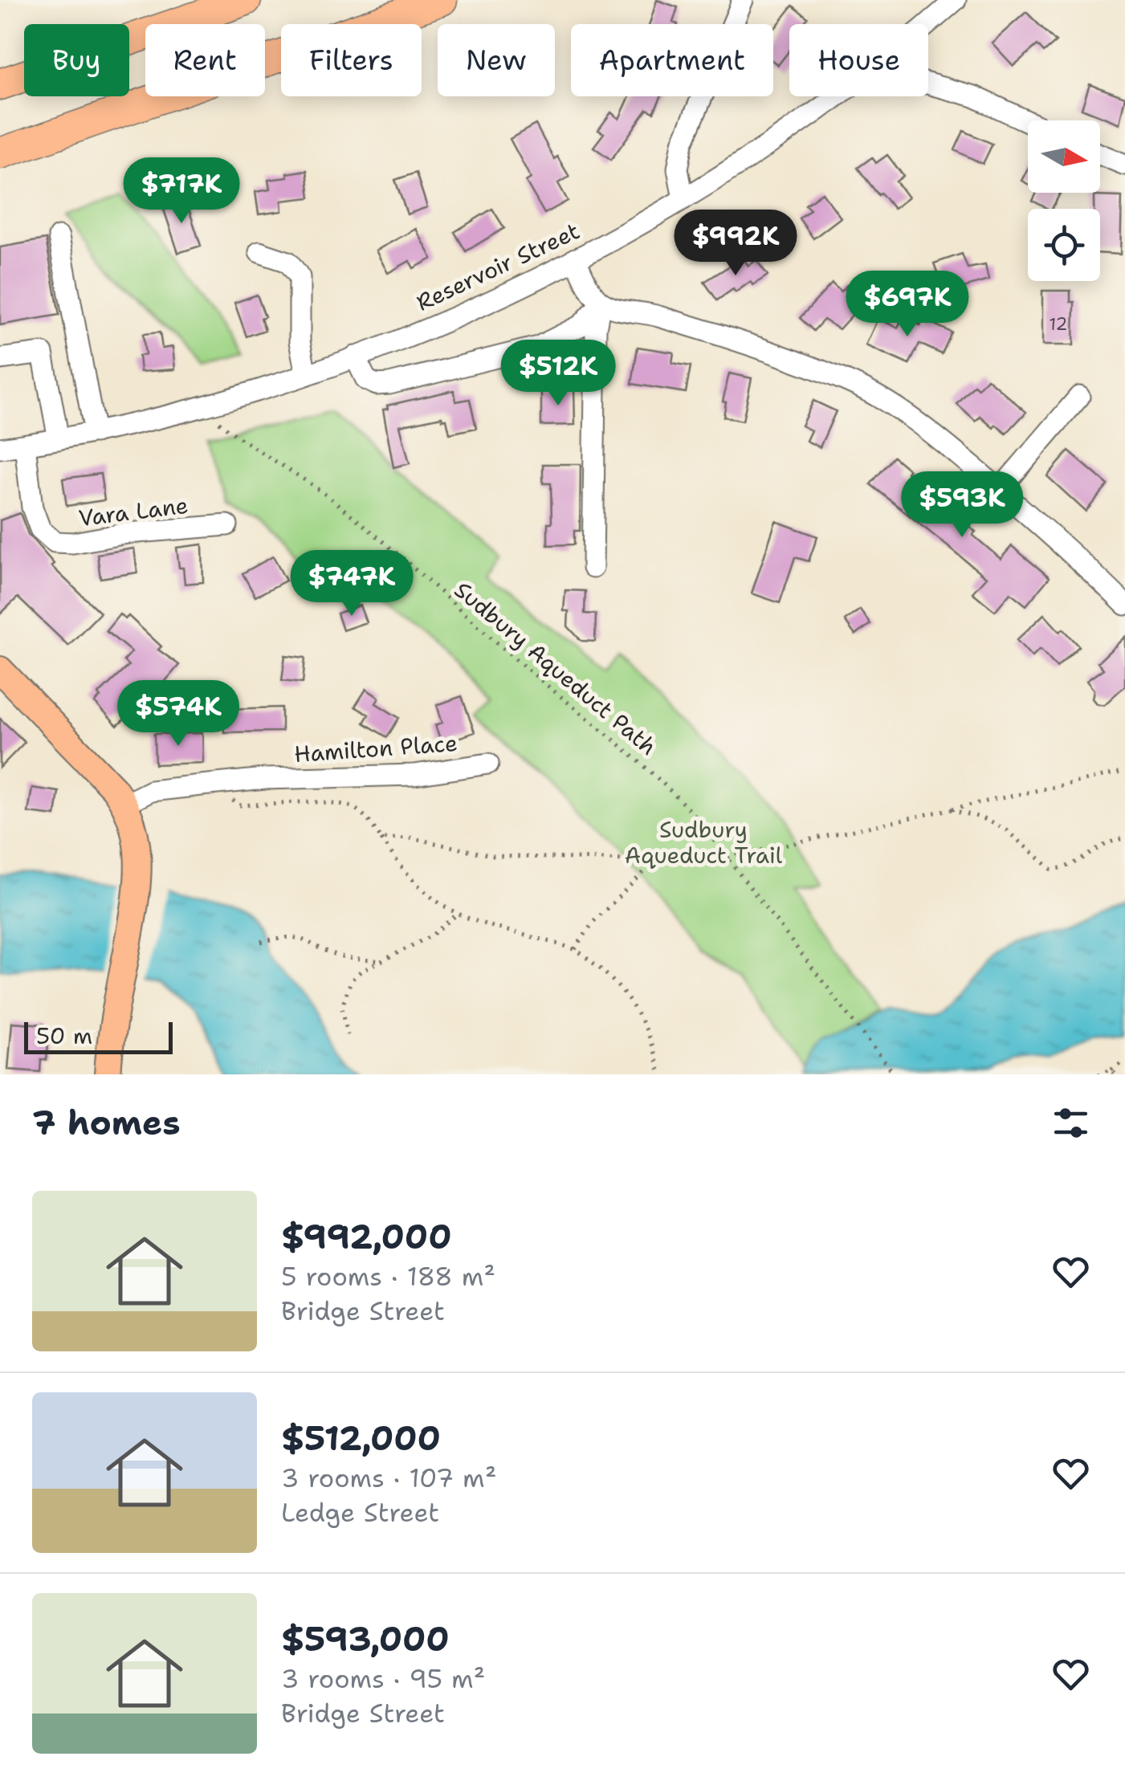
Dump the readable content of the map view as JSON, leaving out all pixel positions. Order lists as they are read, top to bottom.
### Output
{
  "streets": {
    "street": ["Reservoir Street", "Vara Lane", "Hamilton Place"],
    "path": ["Sudbury Aqueduct Path"]
  },
  "crossings": [
    ["Reservoir Street", "Vara Lane"],
    ["Reservoir Street", "Sudbury Aqueduct Path"]
  ],
  "parks": ["Sudbury Aqueduct Trail"],
  "house_numbers": ["12"],
  "scale_bar": "50 m",
  "north": "right",
  "page": {
    "chip": [
      "Buy",
      "Rent",
      "Filters",
      "New",
      "Apartment",
      "House"
    ],
    "price": [
      "$717K",
      "$992K",
      "$697K",
      "$512K",
      "$593K",
      "$747K",
      "$574K"
    ],
    "scale": "50 m",
    "heading": "7 homes",
    "list": [
      {
        "name": "$992,000",
        "note": "5 rooms · 188 m² · Bridge Street"
      },
      {
        "name": "$512,000",
        "note": "3 rooms · 107 m² · Ledge Street"
      },
      {
        "name": "$593,000",
        "note": "3 rooms · 95 m² · Bridge Street"
      }
    ]
  }
}
